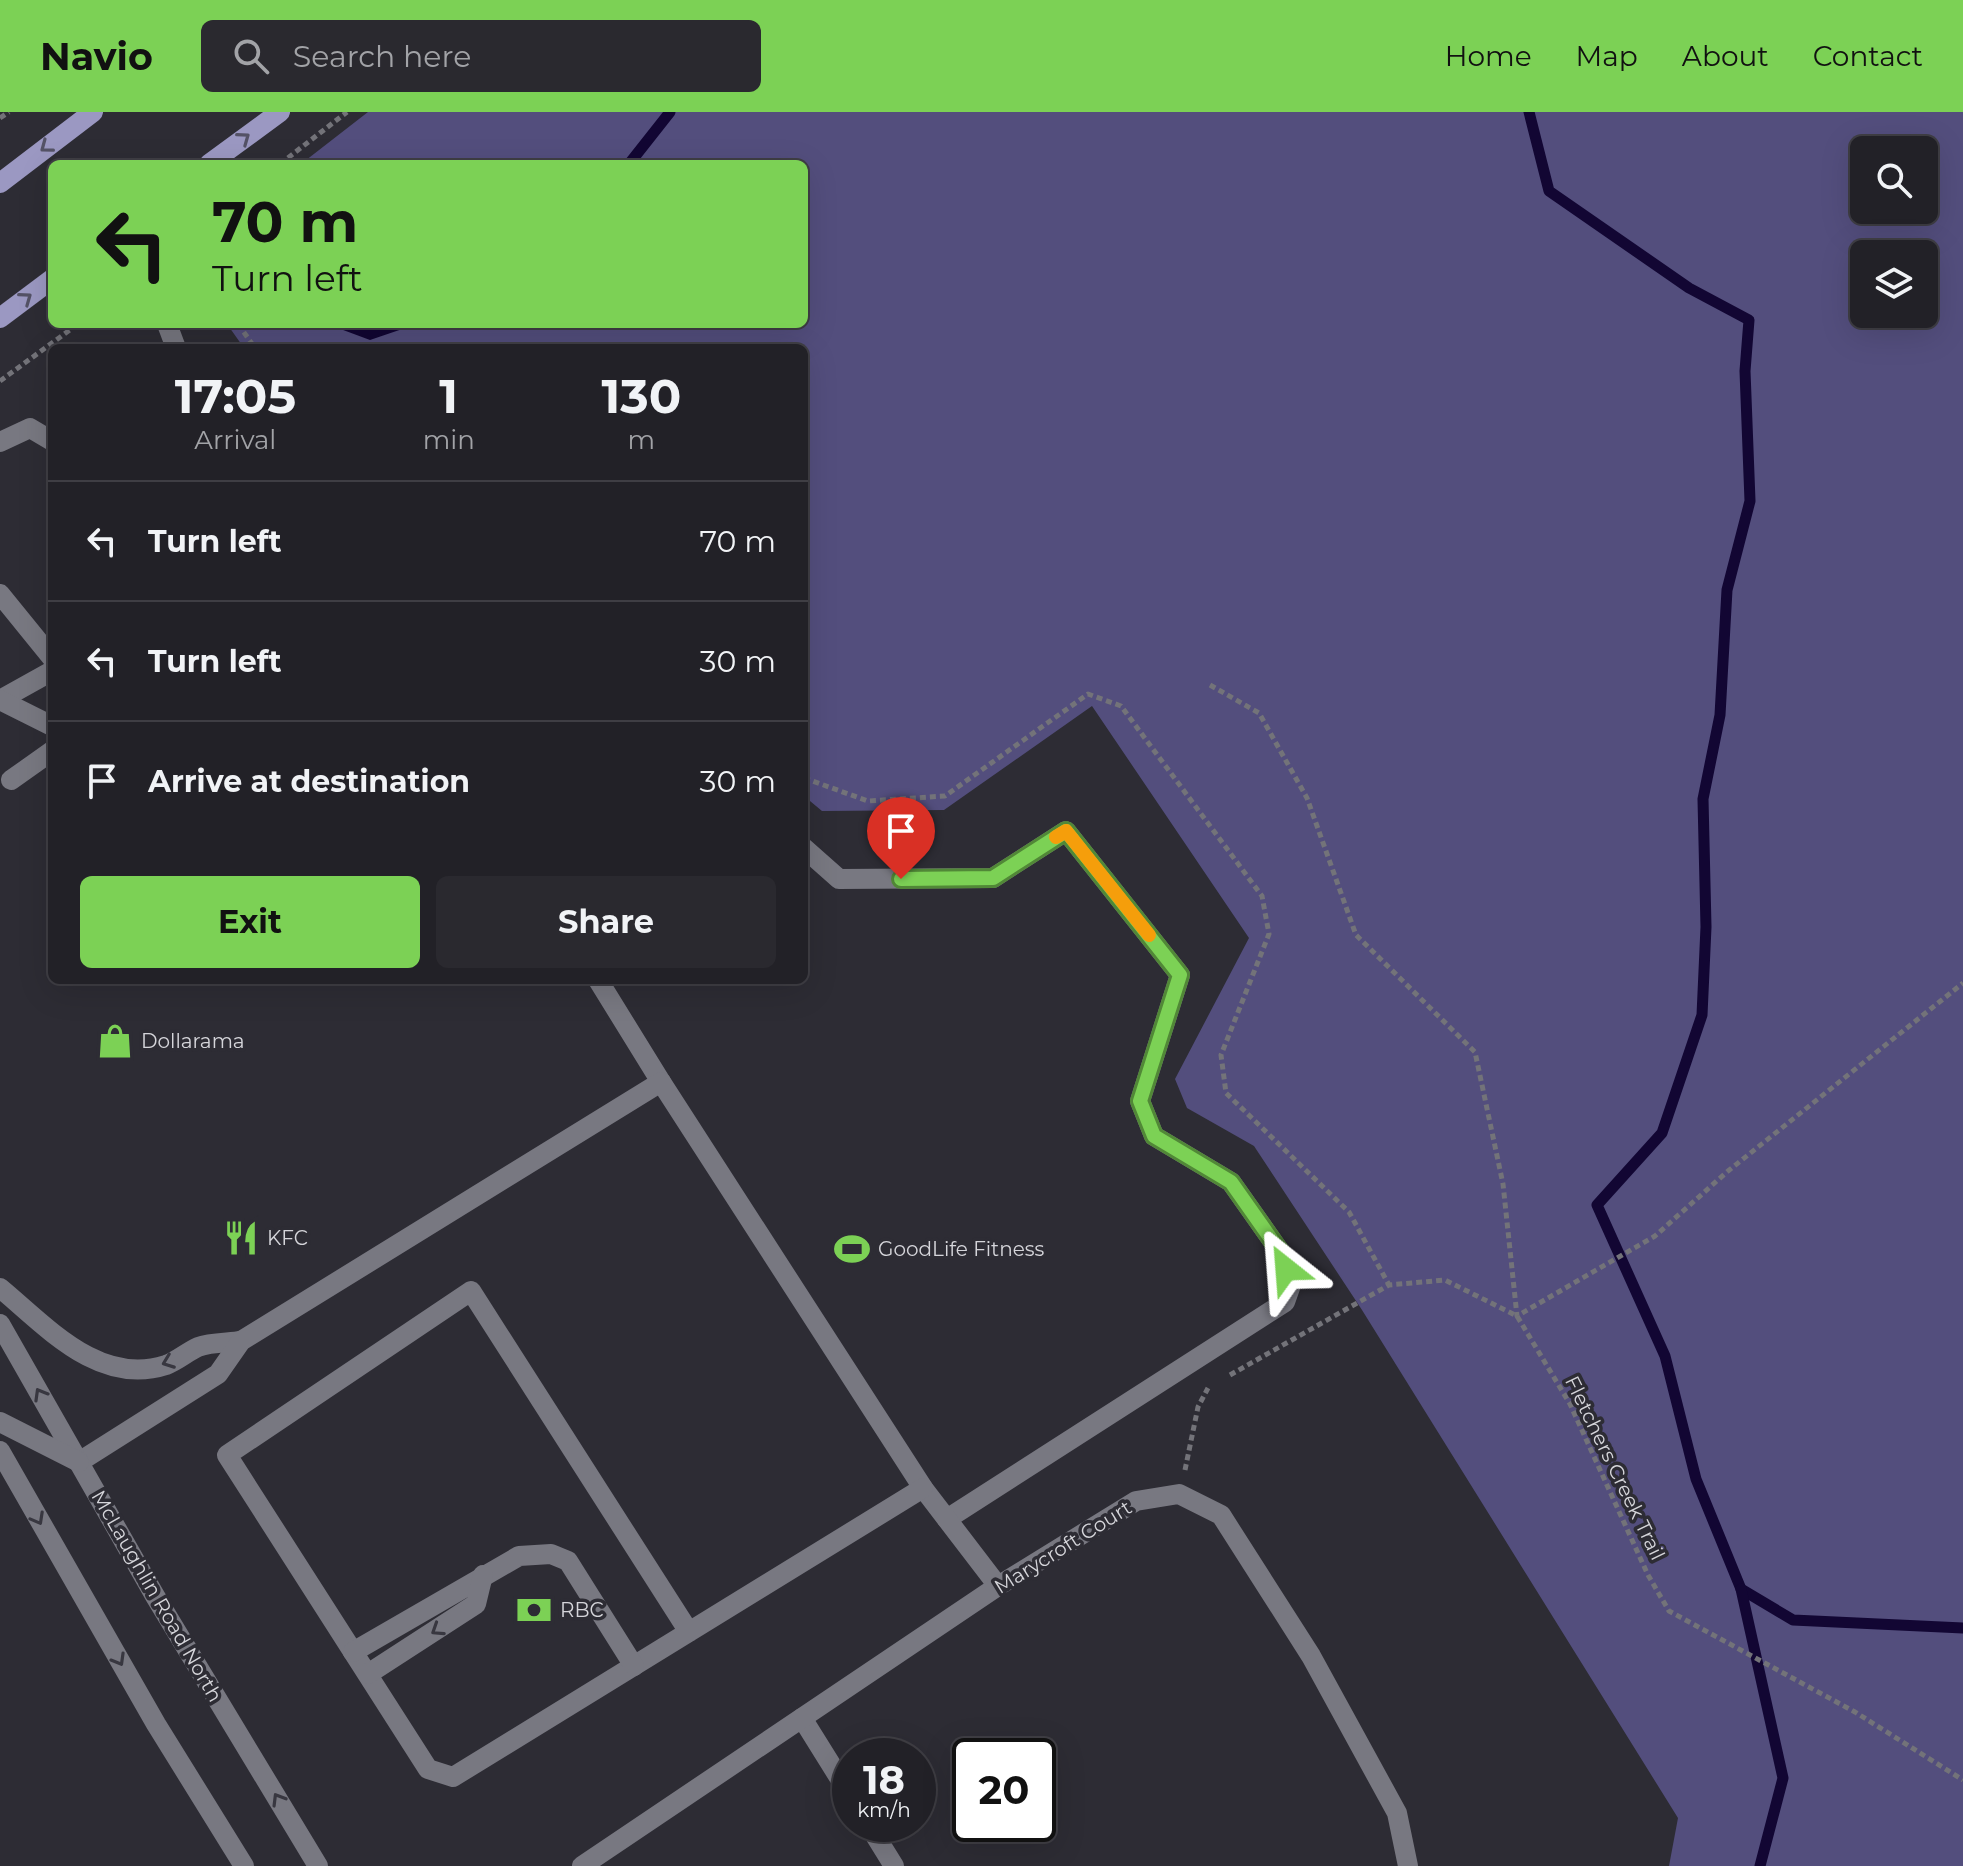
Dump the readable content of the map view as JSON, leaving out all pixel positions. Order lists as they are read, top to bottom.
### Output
{
  "streets": {
    "street": ["Marycroft Court", "McLaughlin Road North"],
    "path": ["Fletchers Creek Trail"]
  },
  "places": {
    "shop": ["Dollarama"],
    "restaurant": ["KFC"],
    "sports": ["GoodLife Fitness"],
    "bank": ["RBC"]
  },
  "page": {
    "header": "Navio",
    "search": "Search here",
    "nav": [
      "Home",
      "Map",
      "About",
      "Contact"
    ],
    "turn": ["70 m", "Turn left"],
    "eta": [
      "17:05",
      "Arrival",
      "1",
      "min",
      "130",
      "m"
    ],
    "list": [
      {
        "name": "Turn left",
        "value": "70 m"
      },
      {
        "name": "Turn left",
        "value": "30 m"
      },
      {
        "name": "Arrive at destination",
        "value": "30 m"
      }
    ],
    "buttons": ["Exit", "Share"],
    "speed": "18 km/h",
    "limit": "20"
  }
}
